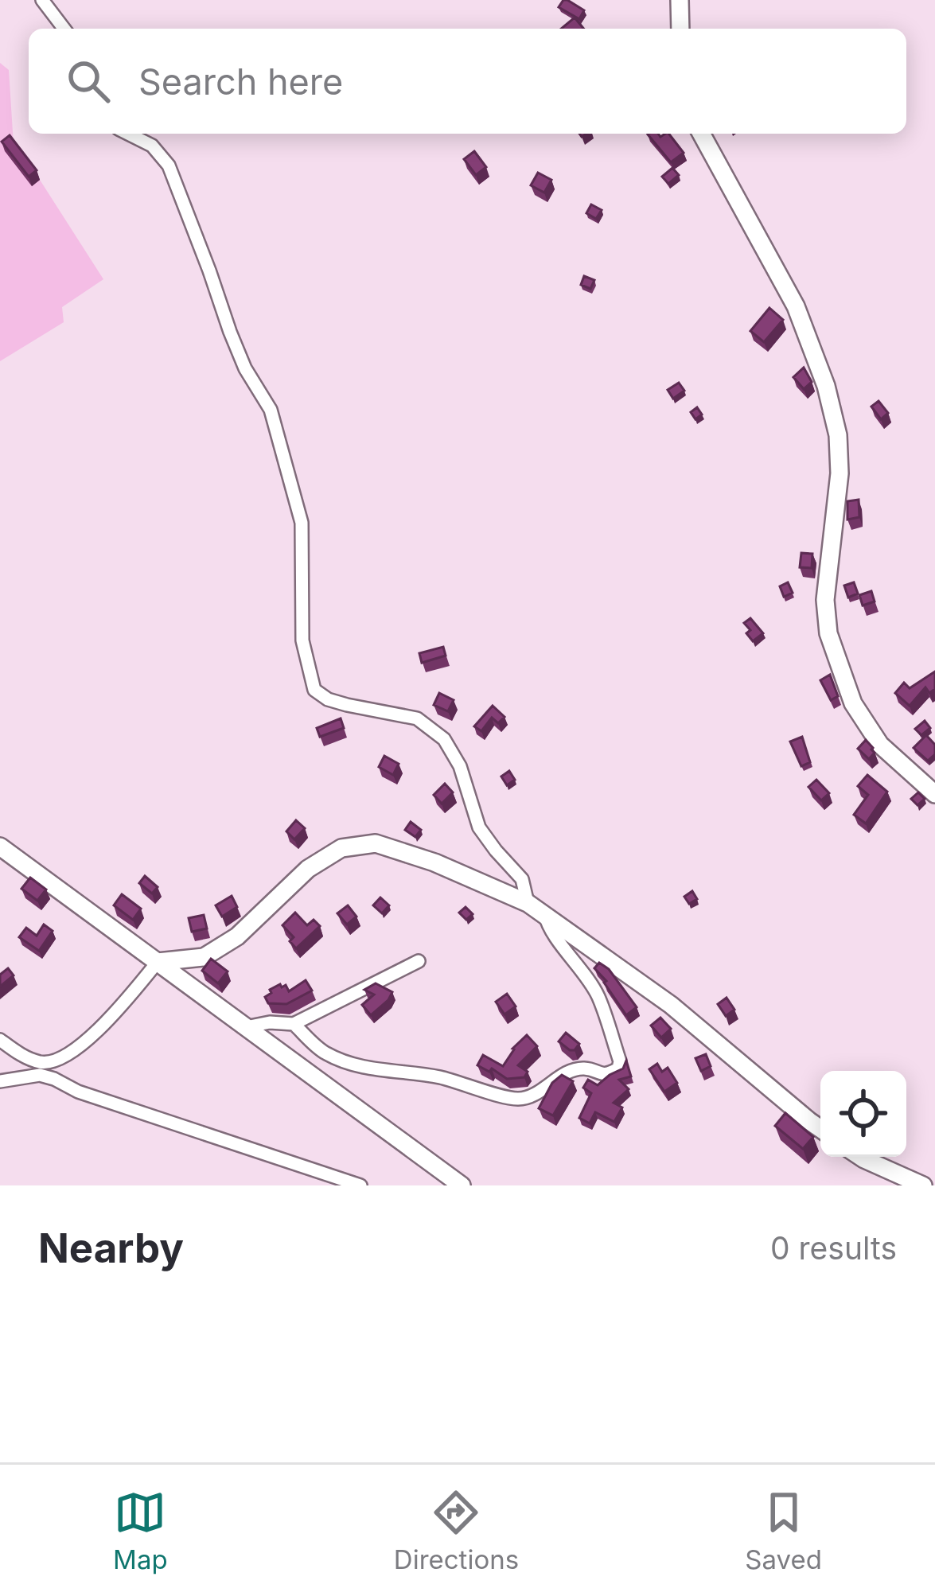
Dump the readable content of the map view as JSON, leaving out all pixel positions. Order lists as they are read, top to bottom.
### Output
{
  "page": {
    "search": "Search here",
    "heading": ["Nearby", "0 results"],
    "nav": ["Map", "Directions", "Saved"]
  }
}
